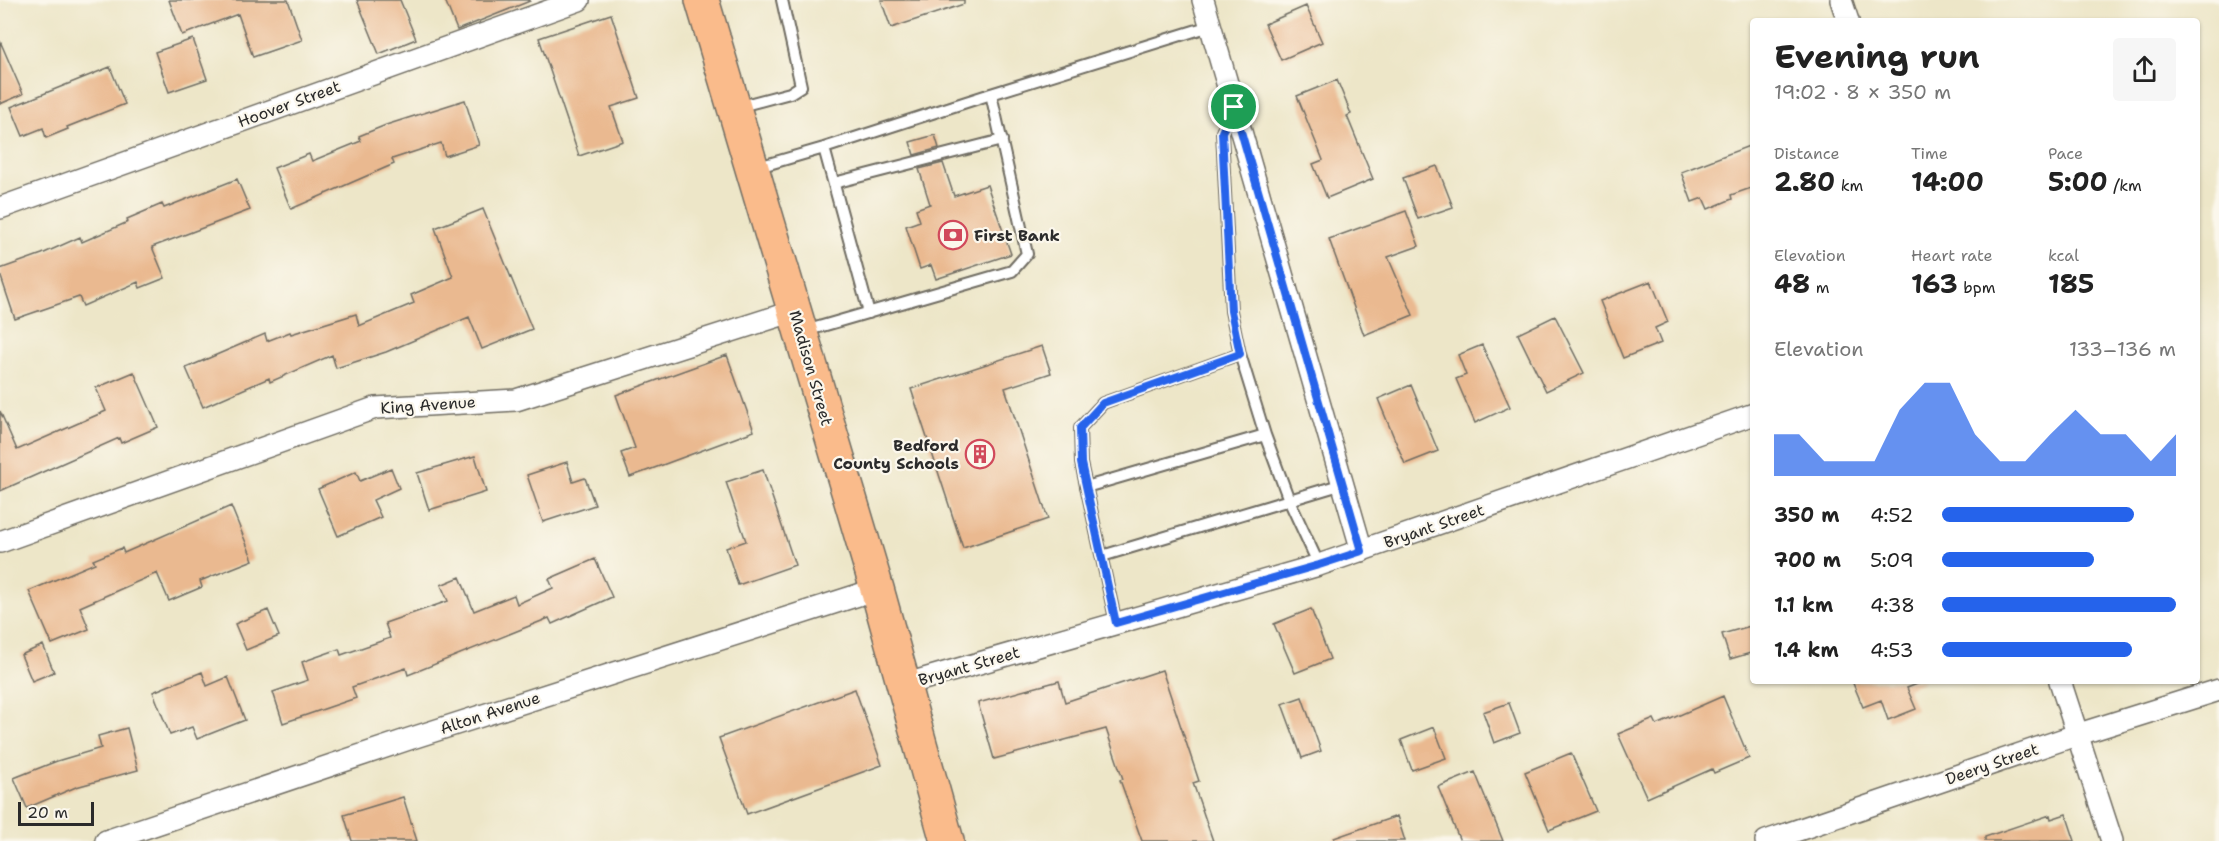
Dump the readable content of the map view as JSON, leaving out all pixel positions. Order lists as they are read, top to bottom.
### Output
{
  "streets": {
    "main road": ["Madison Street"],
    "street": [
      "Hoover Street",
      "King Avenue",
      "Bryant Street",
      "Alton Avenue",
      "Deery Street"
    ]
  },
  "crossings": [
    ["Madison Street", "King Avenue"],
    ["Madison Street", "Bryant Street"],
    ["Madison Street", "Alton Avenue"]
  ],
  "places": {
    "bank": ["First Bank"],
    "building": ["Bedford County Schools"]
  },
  "scale_bar": "20 m",
  "page": {
    "heading": ["Evening run", "19:02 · 8 × 350 m"],
    "stats": [
      ["Distance", "2.80 km"],
      ["Time", "14:00"],
      ["Pace", "5:00 /km"],
      ["Elevation", "48 m"],
      ["Heart rate", "163 bpm"],
      ["kcal", "185"]
    ],
    "chart": ["Elevation", "133–136 m"],
    "list": [
      {
        "name": "350 m",
        "note": "4:52"
      },
      {
        "name": "700 m",
        "note": "5:09"
      },
      {
        "name": "1.1 km",
        "note": "4:38"
      },
      {
        "name": "1.4 km",
        "note": "4:53"
      }
    ],
    "scale": "20 m"
  }
}
